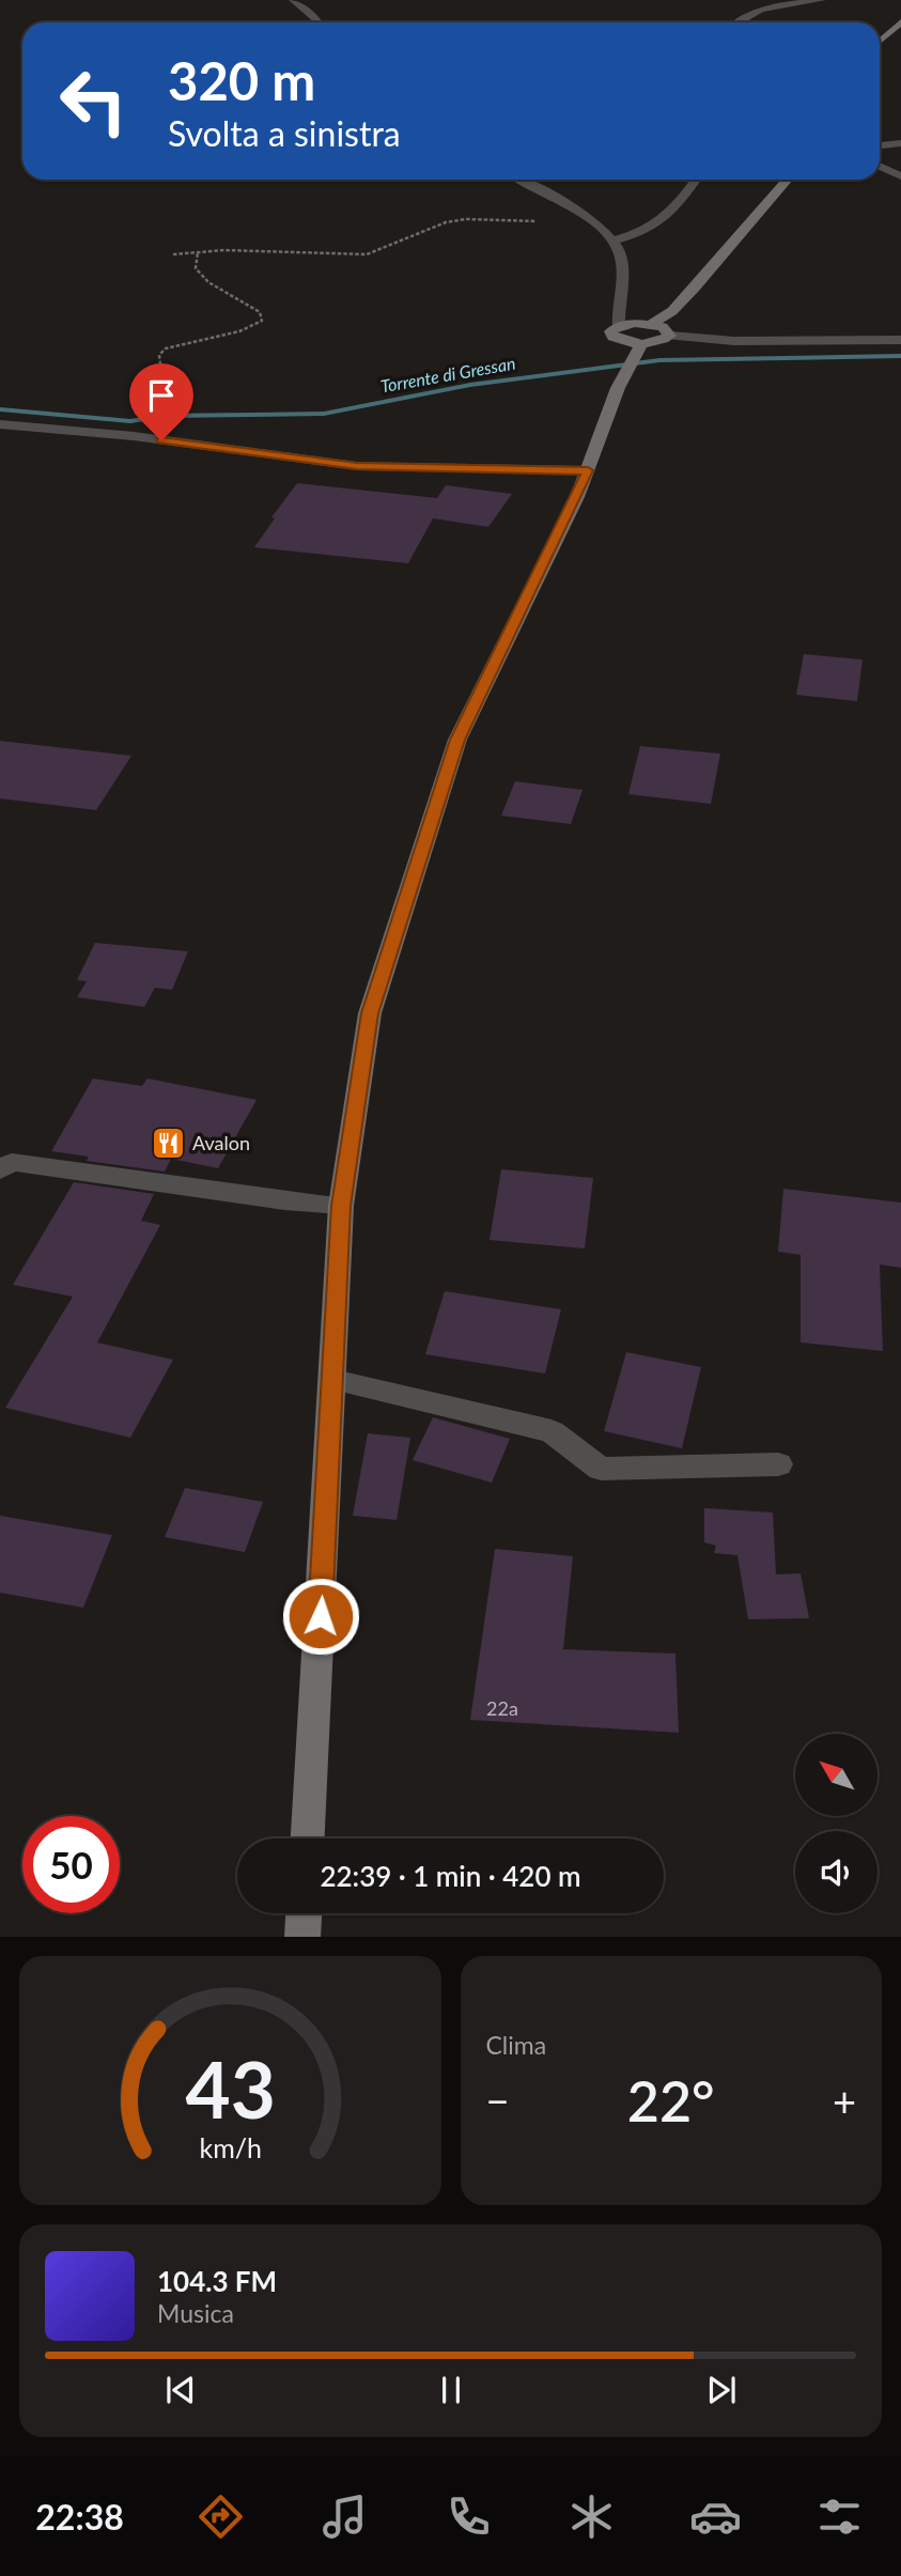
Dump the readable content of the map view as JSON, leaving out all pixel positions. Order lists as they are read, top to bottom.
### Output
{
  "water": ["Torrente di Gressan"],
  "places": {
    "restaurant": ["Avalon"]
  },
  "house_numbers": ["22a"],
  "north": "top left",
  "page": {
    "turn": ["320 m", "Svolta a sinistra"],
    "limit": "50",
    "trip": "22:39 · 1 min · 420 m",
    "tile": "Clima",
    "heat": ["−", "22°", "+"],
    "song": ["104.3 FM", "Musica"],
    "tabs": "22:38",
    "gauge": ["43", "km/h"]
  }
}
